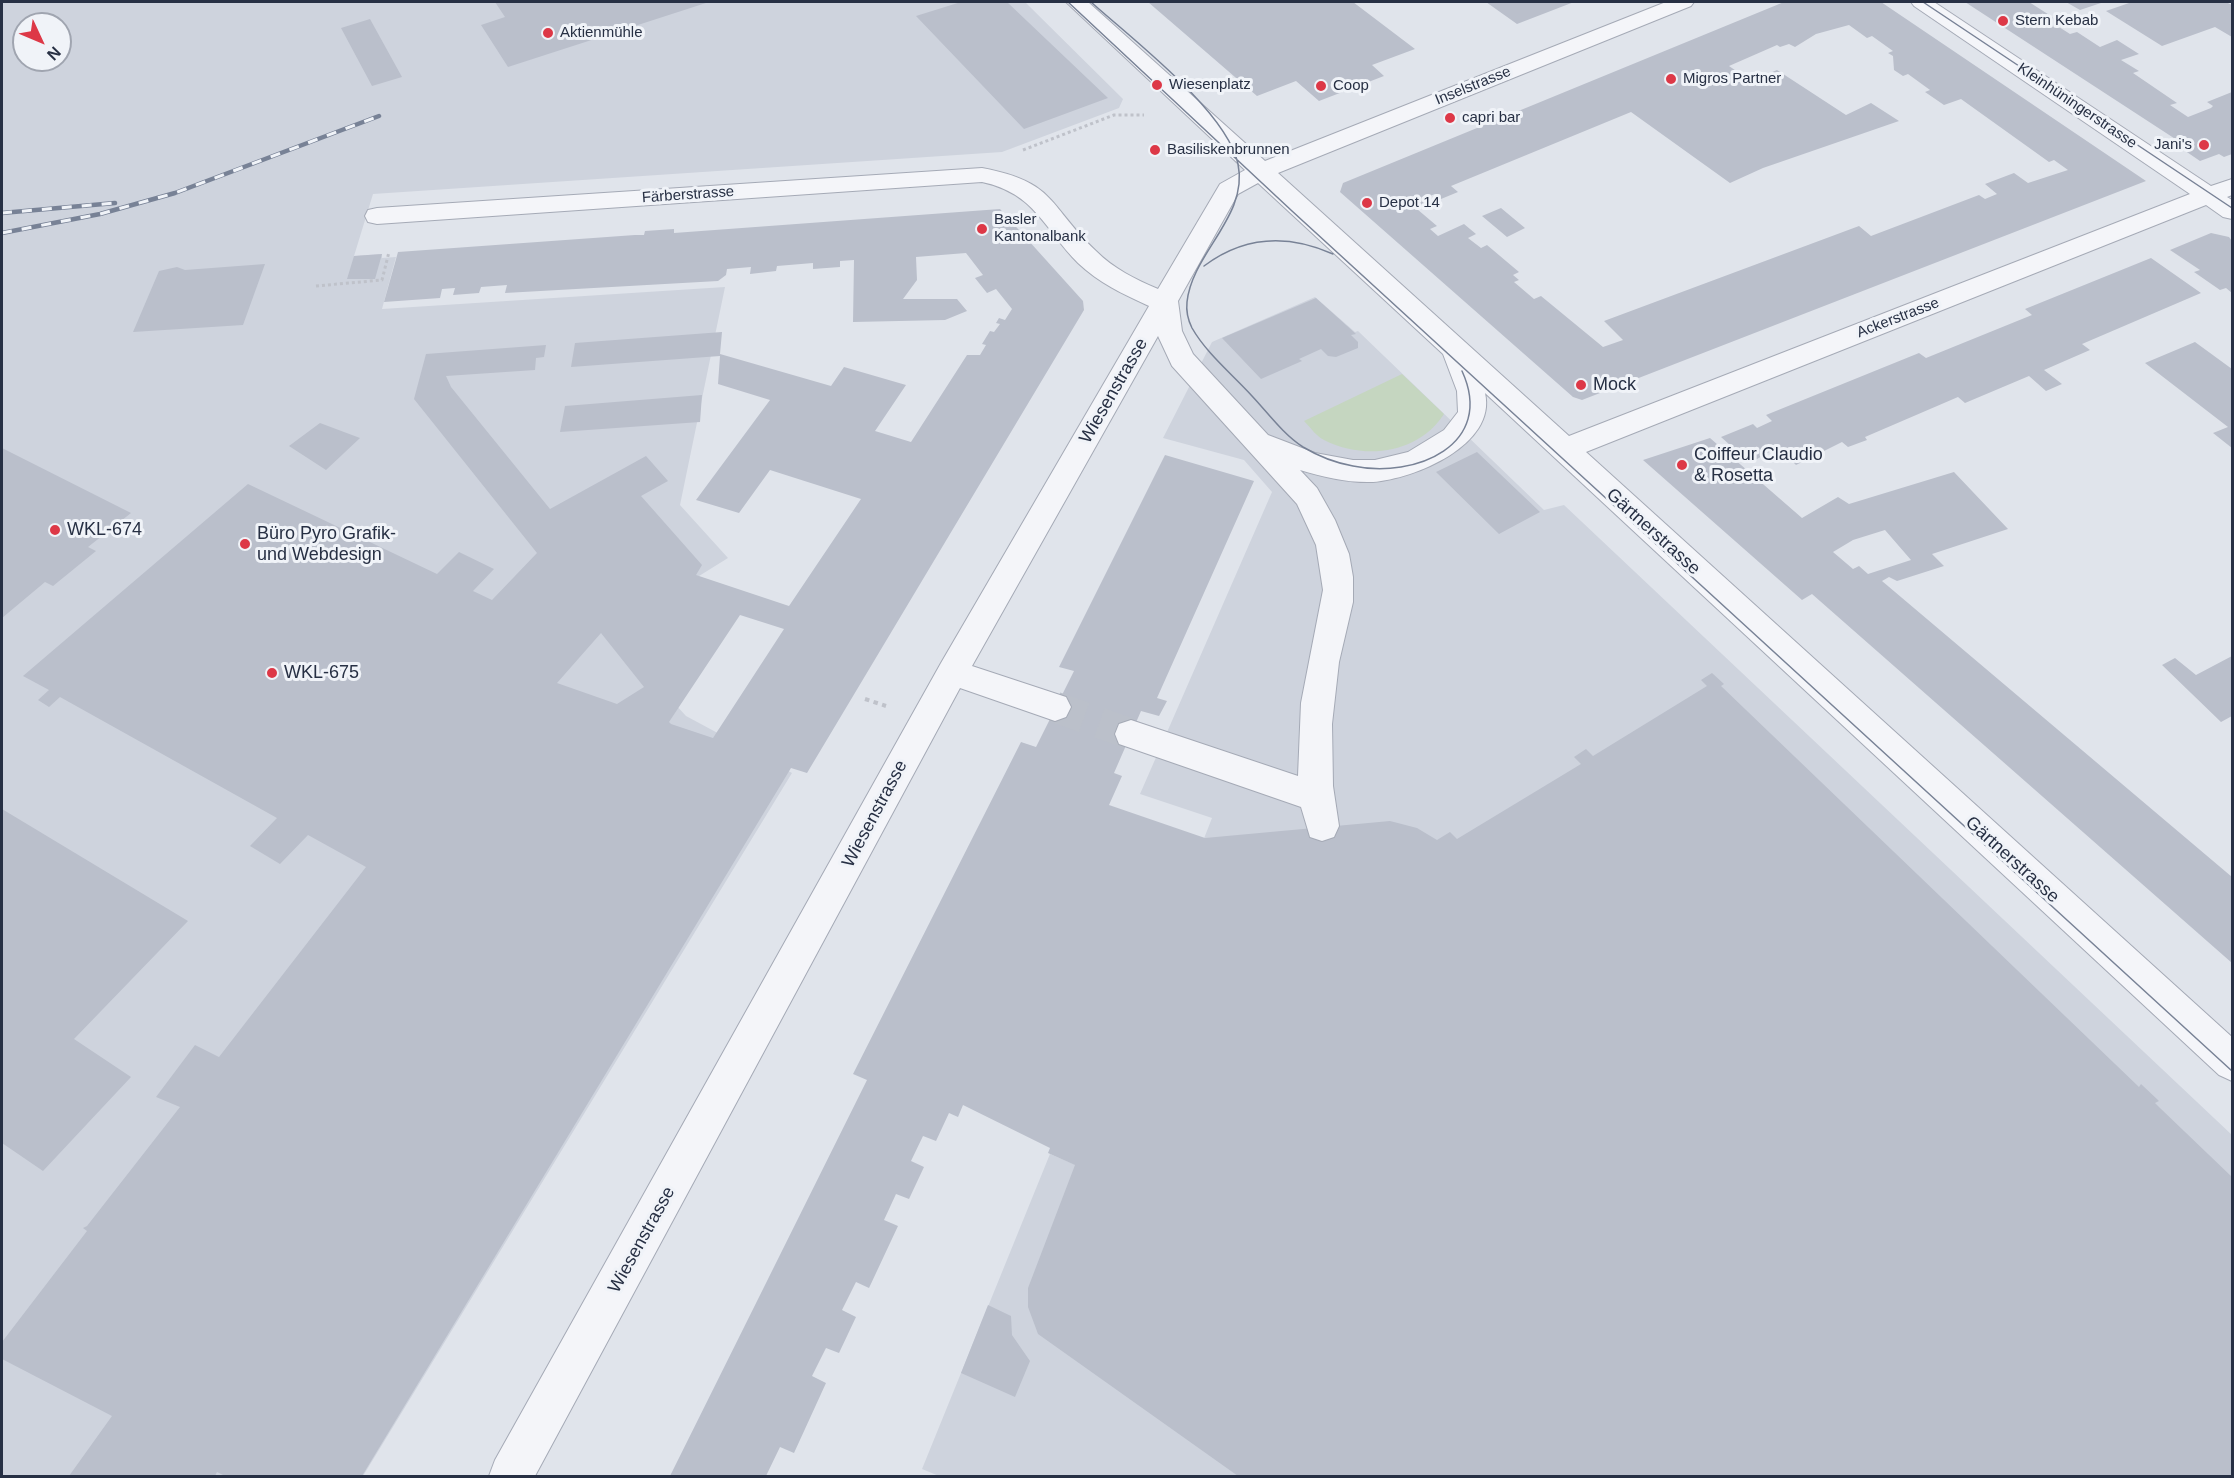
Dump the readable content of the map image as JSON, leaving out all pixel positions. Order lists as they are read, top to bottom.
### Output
{
  "streets": {
    "street": [
      "Inselstrasse",
      "Kleinhüningerstrasse",
      "Färberstrasse",
      "Ackerstrasse",
      "Wiesenstrasse",
      "Gärtnerstrasse"
    ]
  },
  "crossings": [
    ["Inselstrasse", "Wiesenstrasse"],
    ["Inselstrasse", "Gärtnerstrasse"],
    ["Kleinhüningerstrasse", "Ackerstrasse"],
    ["Ackerstrasse", "Gärtnerstrasse"],
    ["Wiesenstrasse", "Gärtnerstrasse"]
  ],
  "places": [
    "Stern Kebab",
    "Aktienmühle",
    "Migros Partner",
    "Wiesenplatz",
    "Coop",
    "capri bar",
    "Jani's",
    "Basiliskenbrunnen",
    "Depot 14",
    "Basler Kantonalbank",
    "Mock",
    "Coiffeur Claudio & Rosetta",
    "WKL-674",
    "Büro Pyro Grafik- und Webdesign",
    "WKL-675"
  ],
  "north": "bottom right"
}
